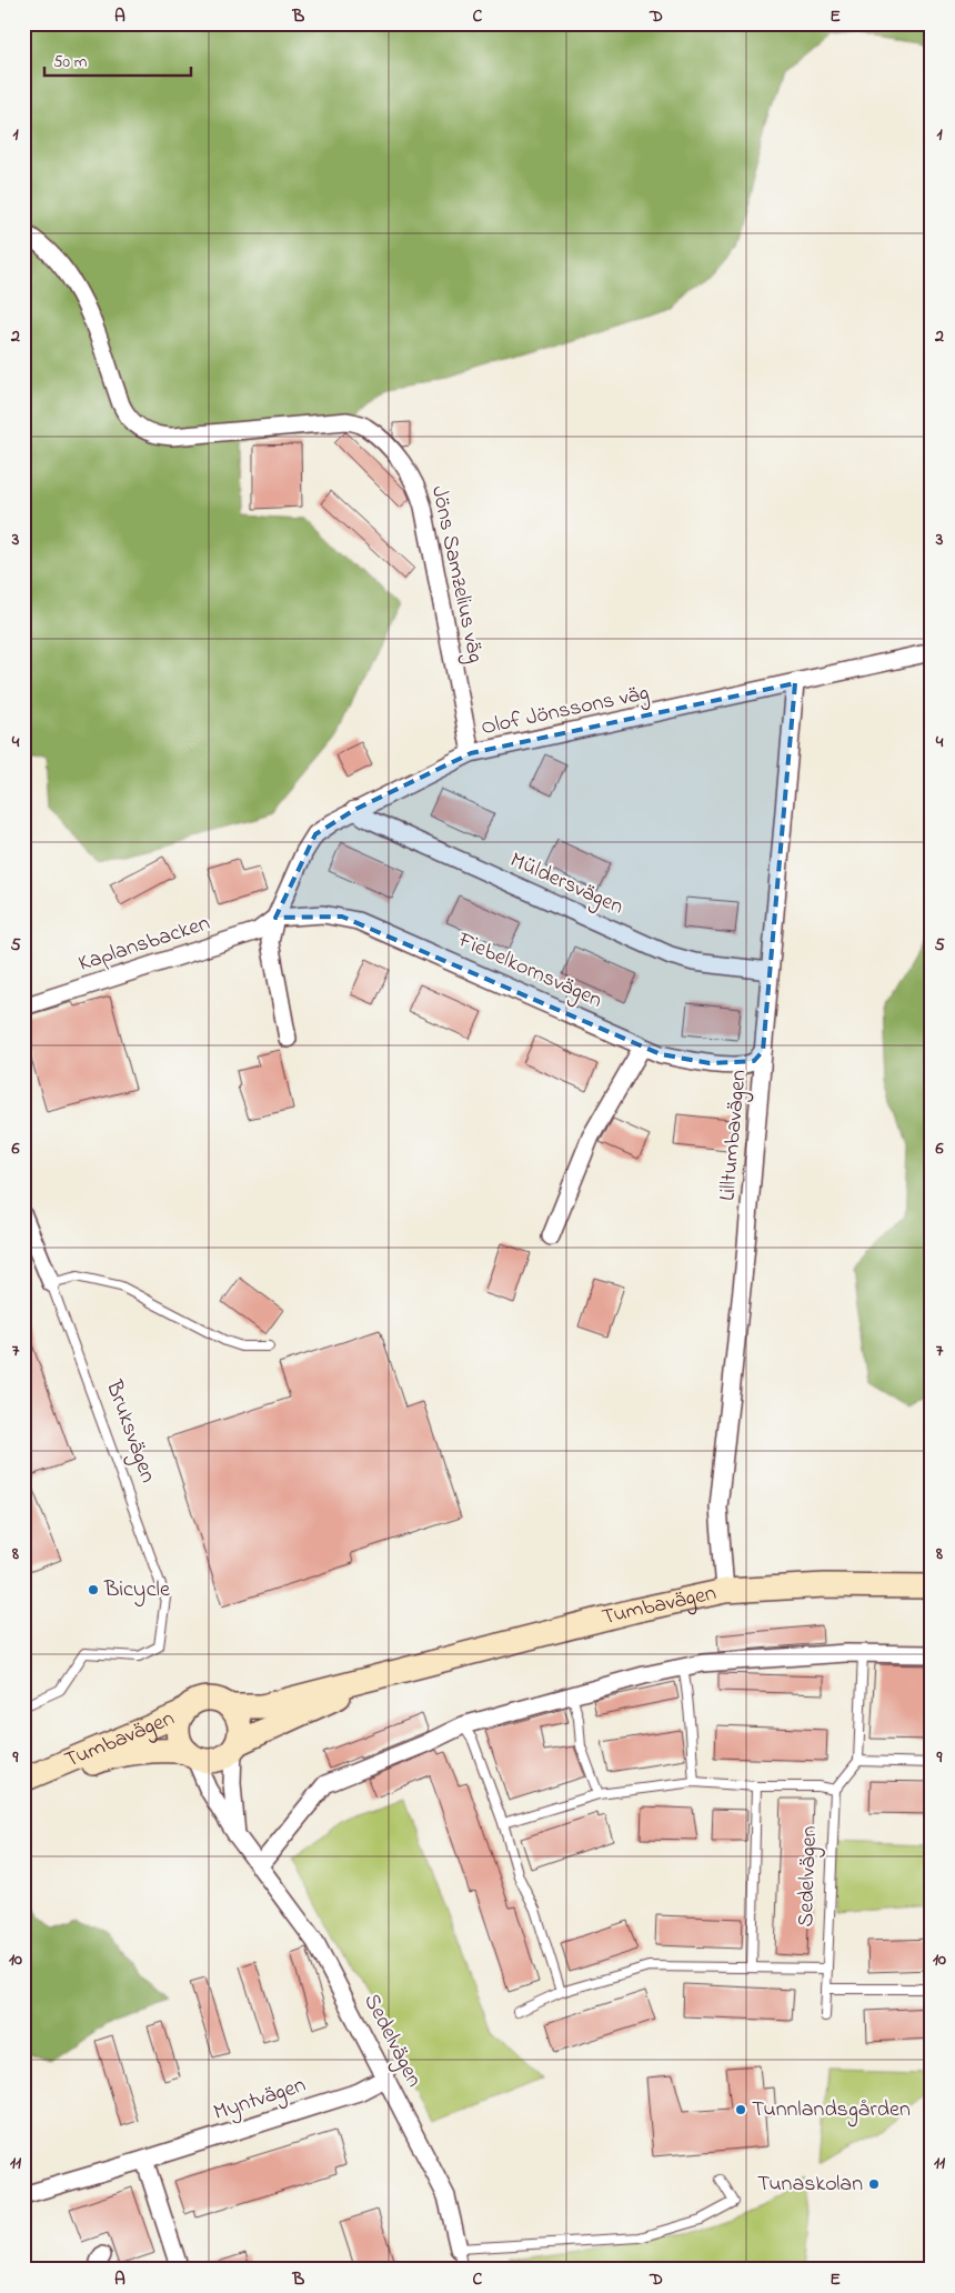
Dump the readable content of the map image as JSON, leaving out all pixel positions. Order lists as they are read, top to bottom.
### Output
{
  "streets": {
    "main road": ["Tumbavägen"],
    "street": [
      "Jöns Samzelius väg",
      "Olof Jönssons väg",
      "Müldersvägen",
      "Kaplansbacken",
      "Fiebelkornsvägen",
      "Lilltumbavägen",
      "Bruksvägen",
      "Sedelvägen",
      "Myntvägen"
    ]
  },
  "crossings": [
    ["Jöns Samzelius väg", "Olof Jönssons väg"],
    ["Olof Jönssons väg", "Müldersvägen"],
    ["Olof Jönssons väg", "Kaplansbacken"],
    ["Olof Jönssons väg", "Fiebelkornsvägen"],
    ["Olof Jönssons väg", "Lilltumbavägen"],
    ["Müldersvägen", "Lilltumbavägen"],
    ["Kaplansbacken", "Fiebelkornsvägen"],
    ["Fiebelkornsvägen", "Lilltumbavägen"],
    ["Lilltumbavägen", "Tumbavägen"],
    ["Tumbavägen", "Sedelvägen"],
    ["Sedelvägen", "Myntvägen"]
  ],
  "places": ["Bicycle", "Tunnlandsgården", "Tunaskolan"],
  "scale_bar": "50 m",
  "grid": {
    "columns": [
      "A",
      "B",
      "C",
      "D",
      "E"
    ],
    "rows": [
      "1",
      "2",
      "3",
      "4",
      "5",
      "6",
      "7",
      "8",
      "9",
      "10",
      "11"
    ]
  }
}
